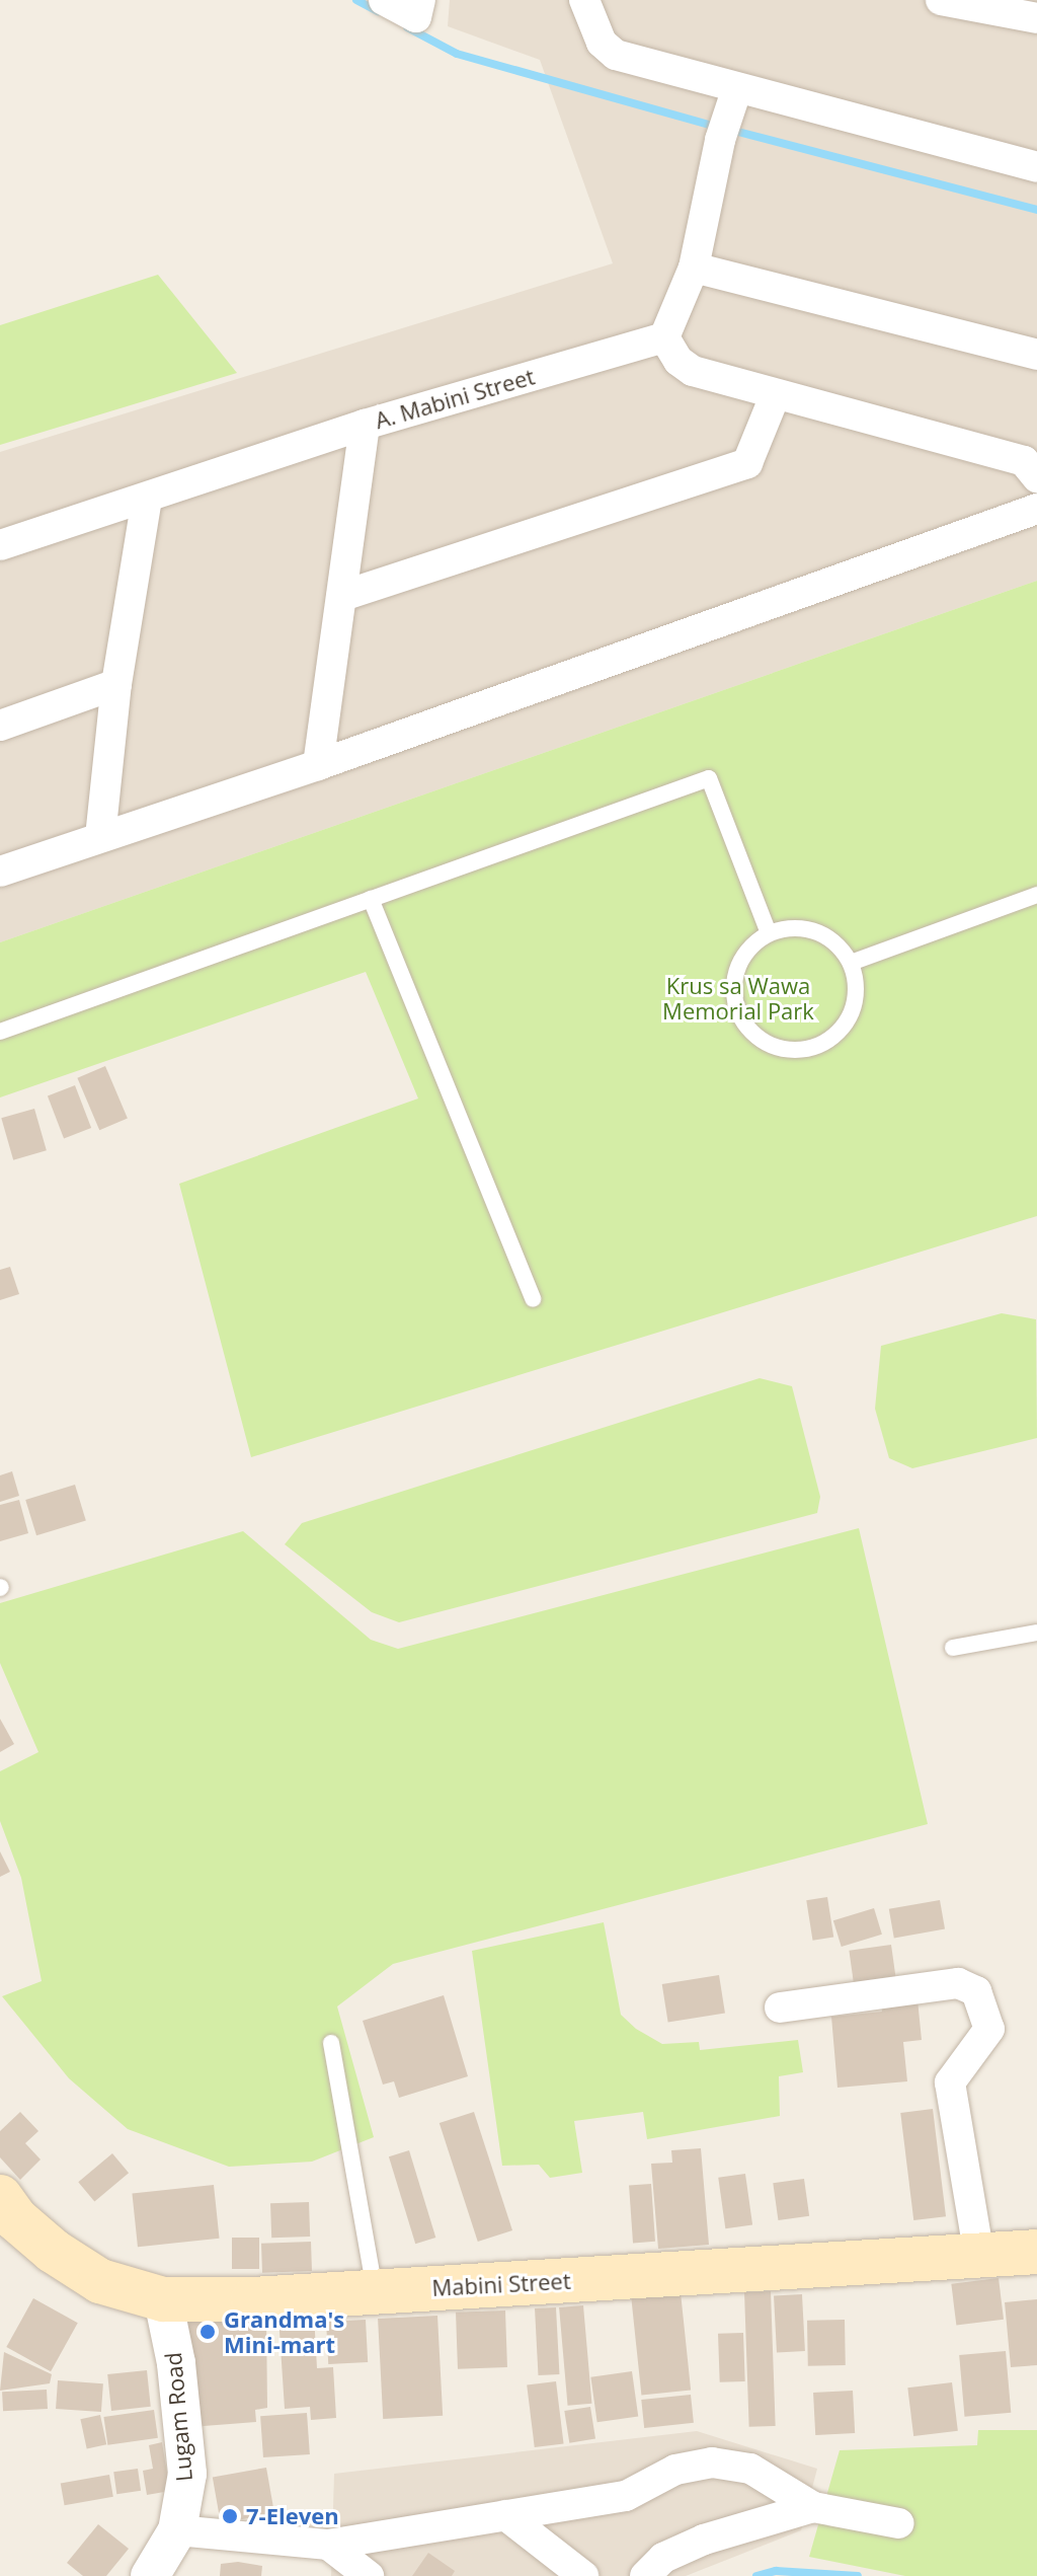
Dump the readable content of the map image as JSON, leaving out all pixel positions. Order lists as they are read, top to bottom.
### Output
{
  "streets": {
    "main road": ["Mabini Street"],
    "street": ["A. Mabini Street", "Lugam Road"]
  },
  "crossings": [
    ["Mabini Street", "Lugam Road"]
  ],
  "parks": ["Krus sa Wawa Memorial Park"],
  "places": ["Grandma's Mini-mart", "7-Eleven"]
}
